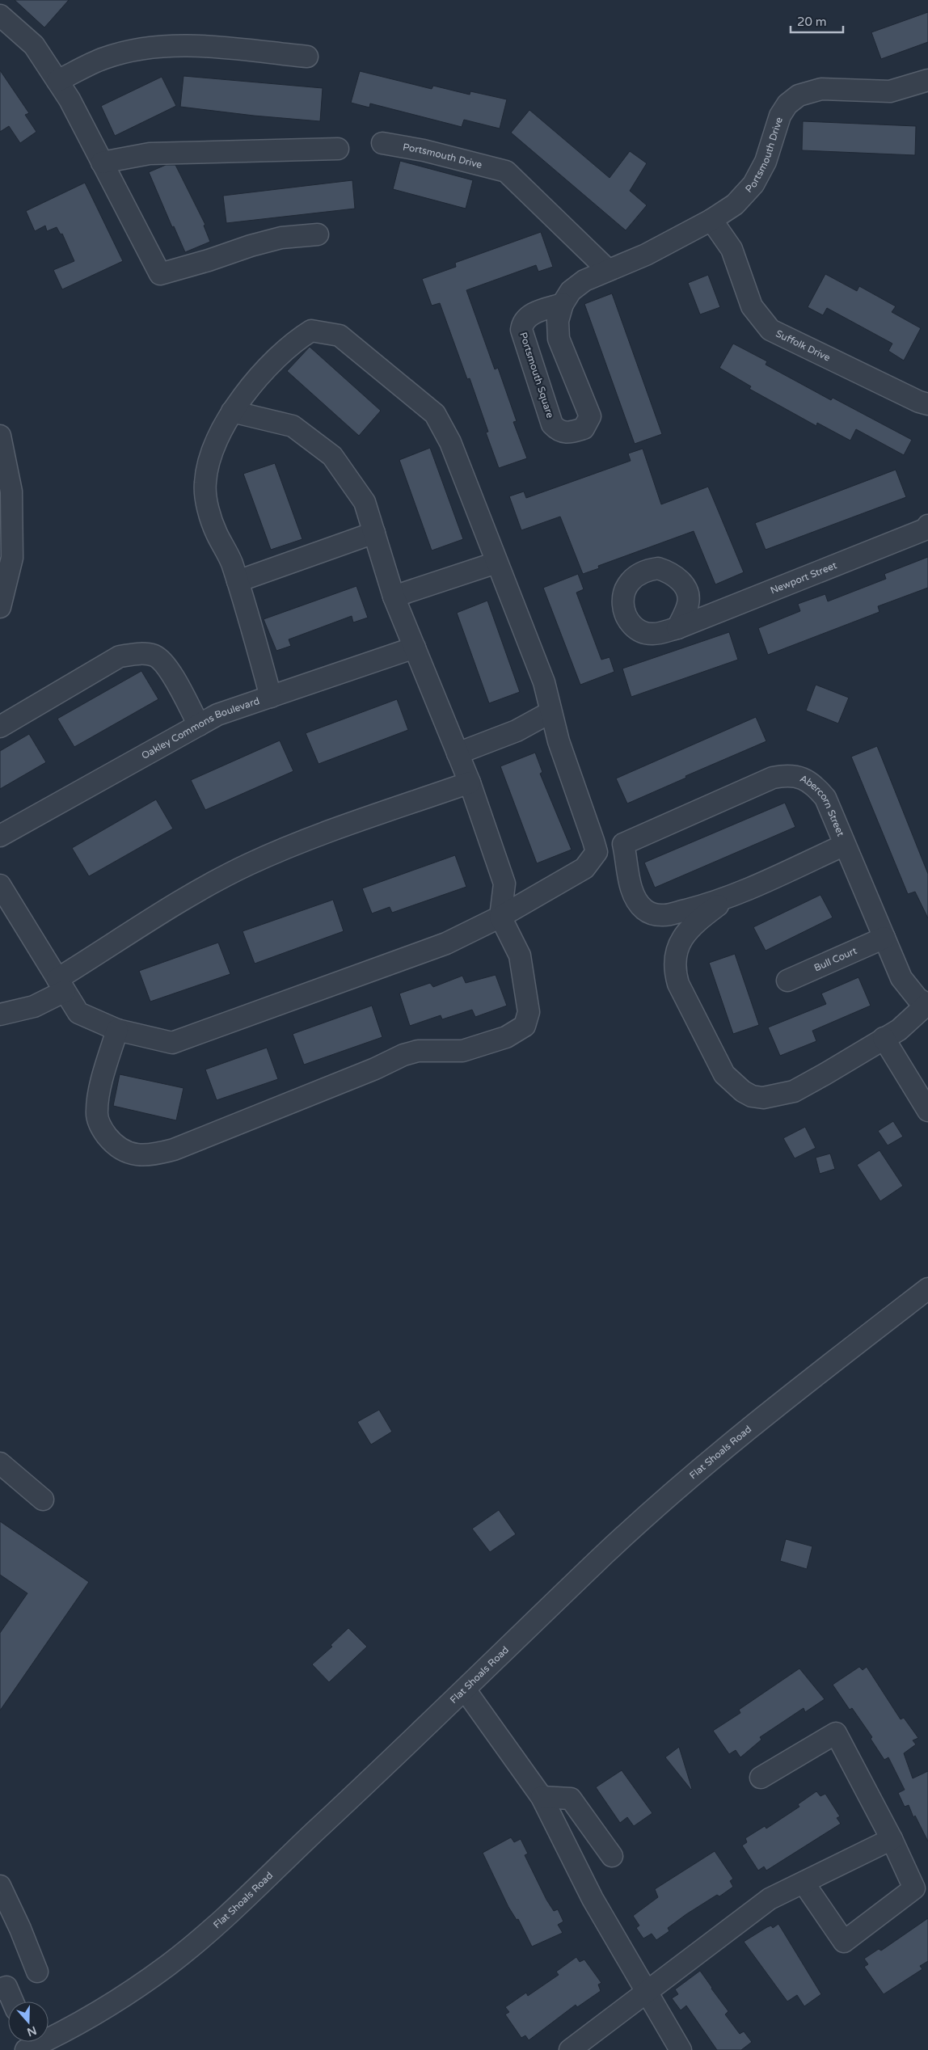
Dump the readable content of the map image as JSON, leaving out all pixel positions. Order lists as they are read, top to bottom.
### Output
{
  "streets": {
    "street": [
      "Portsmouth Drive",
      "Suffolk Drive",
      "Portsmouth Square",
      "Newport Street",
      "Oakley Commons Boulevard",
      "Abercorn Street",
      "Bull Court",
      "Flat Shoals Road"
    ]
  },
  "crossings": [
    ["Portsmouth Drive", "Suffolk Drive"],
    ["Portsmouth Drive", "Portsmouth Square"],
    ["Abercorn Street", "Bull Court"]
  ],
  "scale_bar": "20 m",
  "north": "bottom"
}
